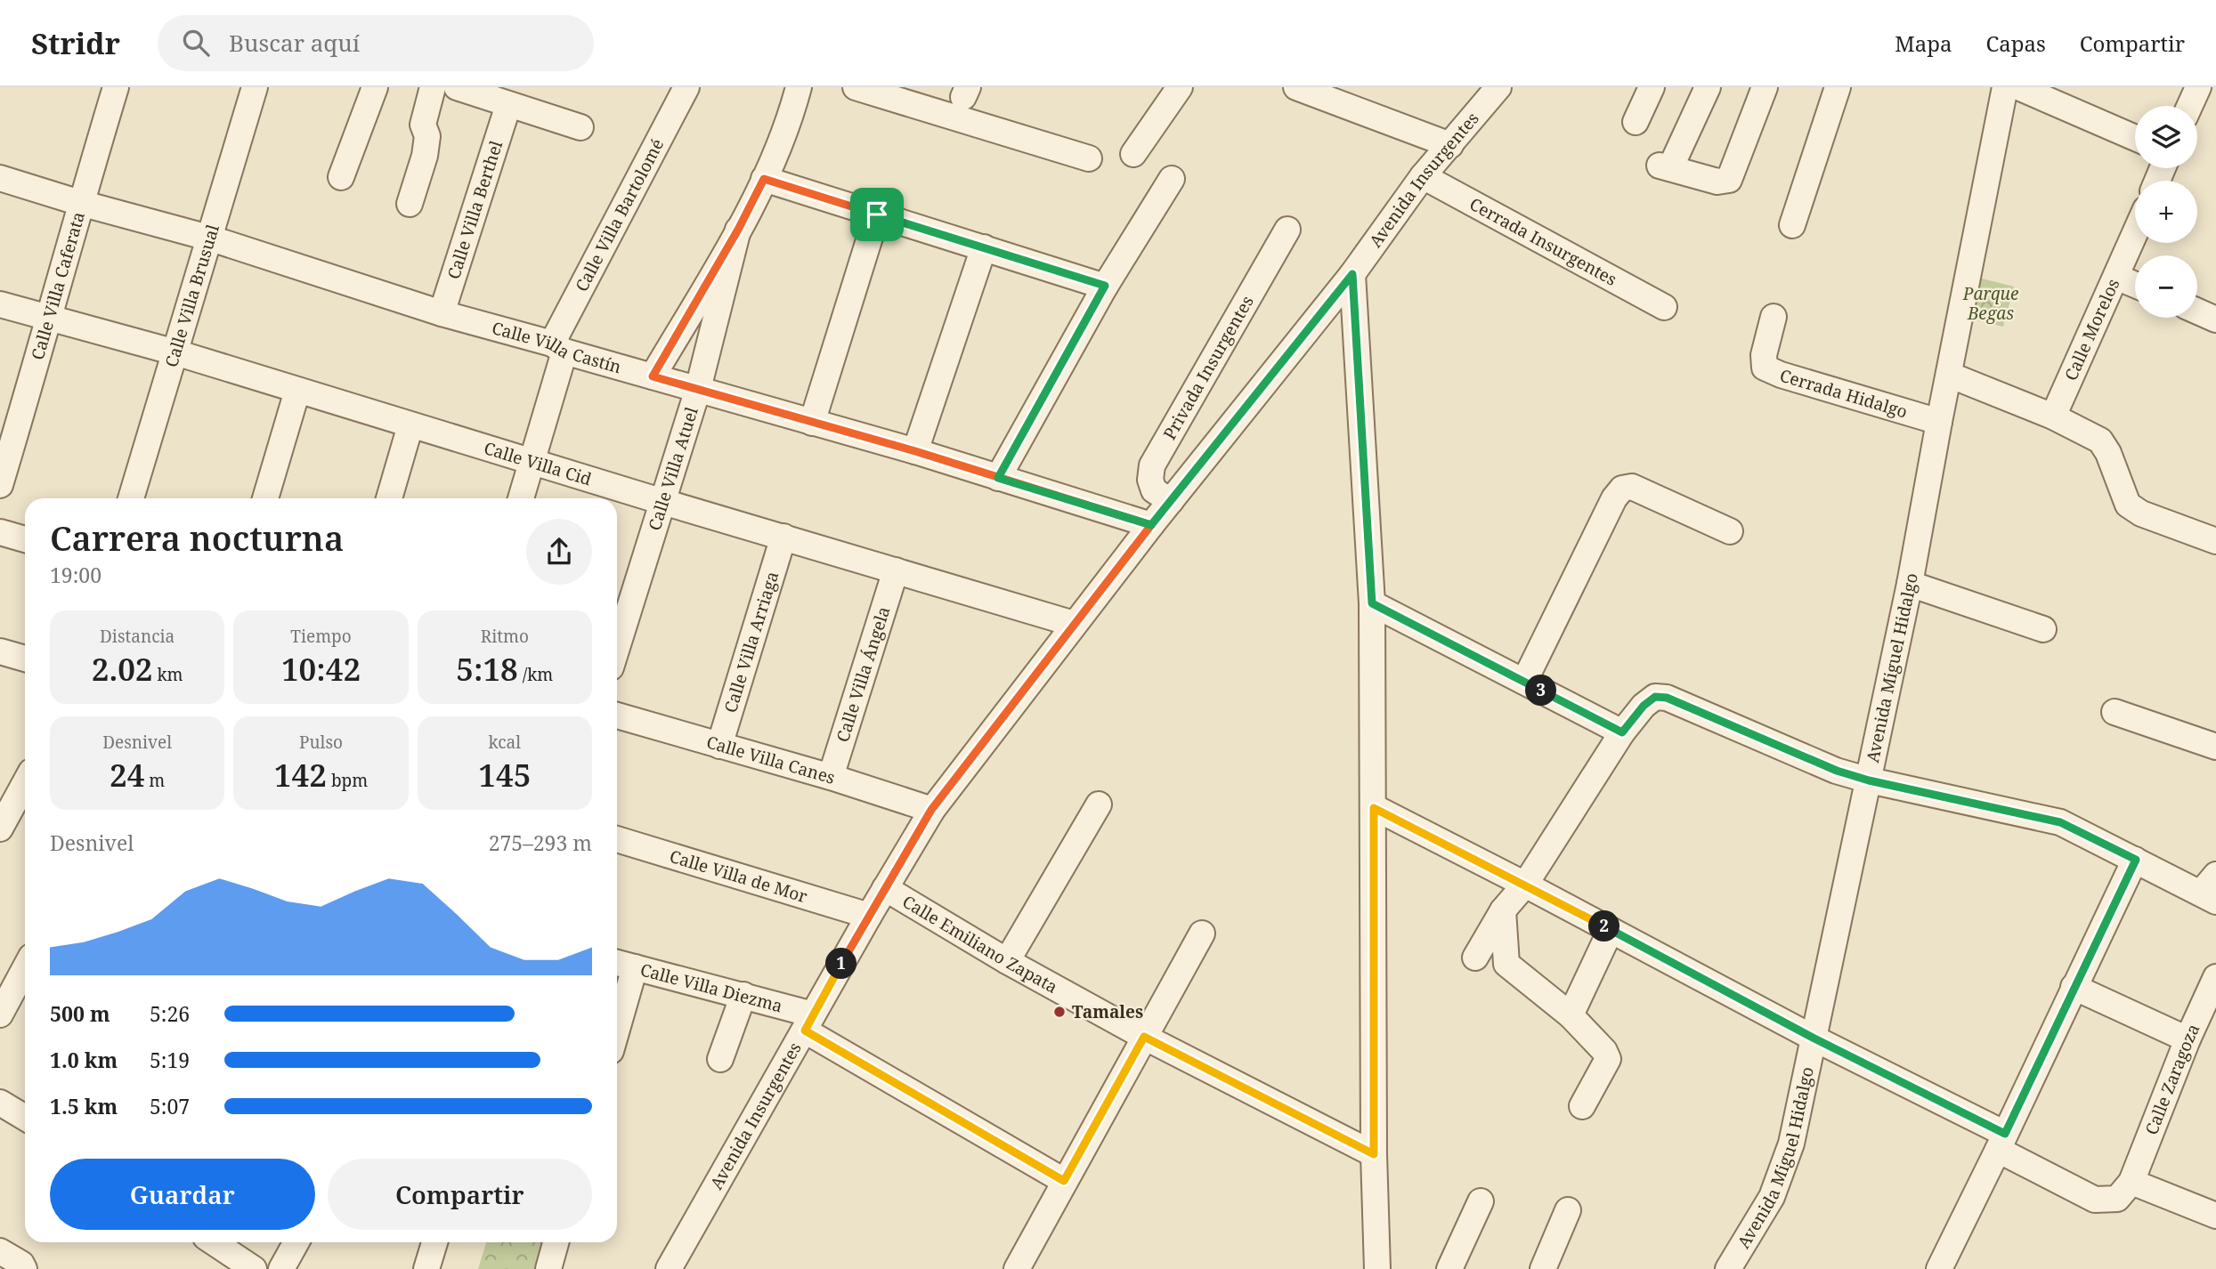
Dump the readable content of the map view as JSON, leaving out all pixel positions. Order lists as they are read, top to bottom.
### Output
{
  "streets": {
    "street": [
      "Avenida Insurgentes",
      "Calle Villa Berthel",
      "Calle Villa Bartolomé",
      "Cerrada Insurgentes",
      "Calle Villa Caferata",
      "Calle Villa Brusual",
      "Calle Morelos",
      "Calle Villa Castín",
      "Privada Insurgentes",
      "Cerrada Hidalgo",
      "Calle Villa Cid",
      "Calle Villa Atuel",
      "Calle Villa Arriaga",
      "Avenida Miguel Hidalgo",
      "Calle Villa Ángela",
      "Calle Villa Canes",
      "Calle Villa de Mor",
      "Calle Emiliano Zapata",
      "Calle Villa Diezma",
      "Calle Zaragoza"
    ]
  },
  "crossings": [
    ["Avenida Insurgentes", "Cerrada Insurgentes"],
    ["Avenida Insurgentes", "Calle Villa Castín"],
    ["Avenida Insurgentes", "Privada Insurgentes"],
    ["Avenida Insurgentes", "Calle Villa Cid"],
    ["Avenida Insurgentes", "Calle Villa Canes"],
    ["Avenida Insurgentes", "Calle Villa de Mor"],
    ["Avenida Insurgentes", "Calle Emiliano Zapata"],
    ["Avenida Insurgentes", "Calle Villa Diezma"],
    ["Calle Villa Berthel", "Calle Villa Castín"],
    ["Calle Villa Bartolomé", "Calle Villa Castín"],
    ["Calle Villa Bartolomé", "Calle Villa Cid"],
    ["Calle Villa Caferata", "Calle Villa Castín"],
    ["Calle Villa Caferata", "Calle Villa Cid"],
    ["Calle Villa Brusual", "Calle Villa Castín"],
    ["Calle Villa Brusual", "Calle Villa Cid"],
    ["Calle Villa Castín", "Calle Villa Atuel"],
    ["Cerrada Hidalgo", "Avenida Miguel Hidalgo"],
    ["Calle Villa Cid", "Calle Villa Atuel"],
    ["Calle Villa Cid", "Calle Villa Arriaga"],
    ["Calle Villa Cid", "Calle Villa Ángela"],
    ["Calle Villa Arriaga", "Calle Villa Canes"],
    ["Calle Villa Ángela", "Calle Villa Canes"]
  ],
  "parks": ["Parque Begas"],
  "places": ["Tamales"],
  "page": {
    "header": "Stridr",
    "search": "Buscar aquí",
    "nav": ["Mapa", "Capas", "Compartir"],
    "map_buttons": ["+", "−"],
    "heading": ["Carrera nocturna", "19:00"],
    "stats": [
      ["Distancia", "2.02 km"],
      ["Tiempo", "10:42"],
      ["Ritmo", "5:18 /km"],
      ["Desnivel", "24 m"],
      ["Pulso", "142 bpm"],
      ["kcal", "145"]
    ],
    "pins": ["3", "2", "1"],
    "chart": ["Desnivel", "275–293 m"],
    "list": [
      {
        "name": "500 m",
        "note": "5:26"
      },
      {
        "name": "1.0 km",
        "note": "5:19"
      },
      {
        "name": "1.5 km",
        "note": "5:07"
      }
    ],
    "buttons": ["Guardar", "Compartir"]
  }
}
